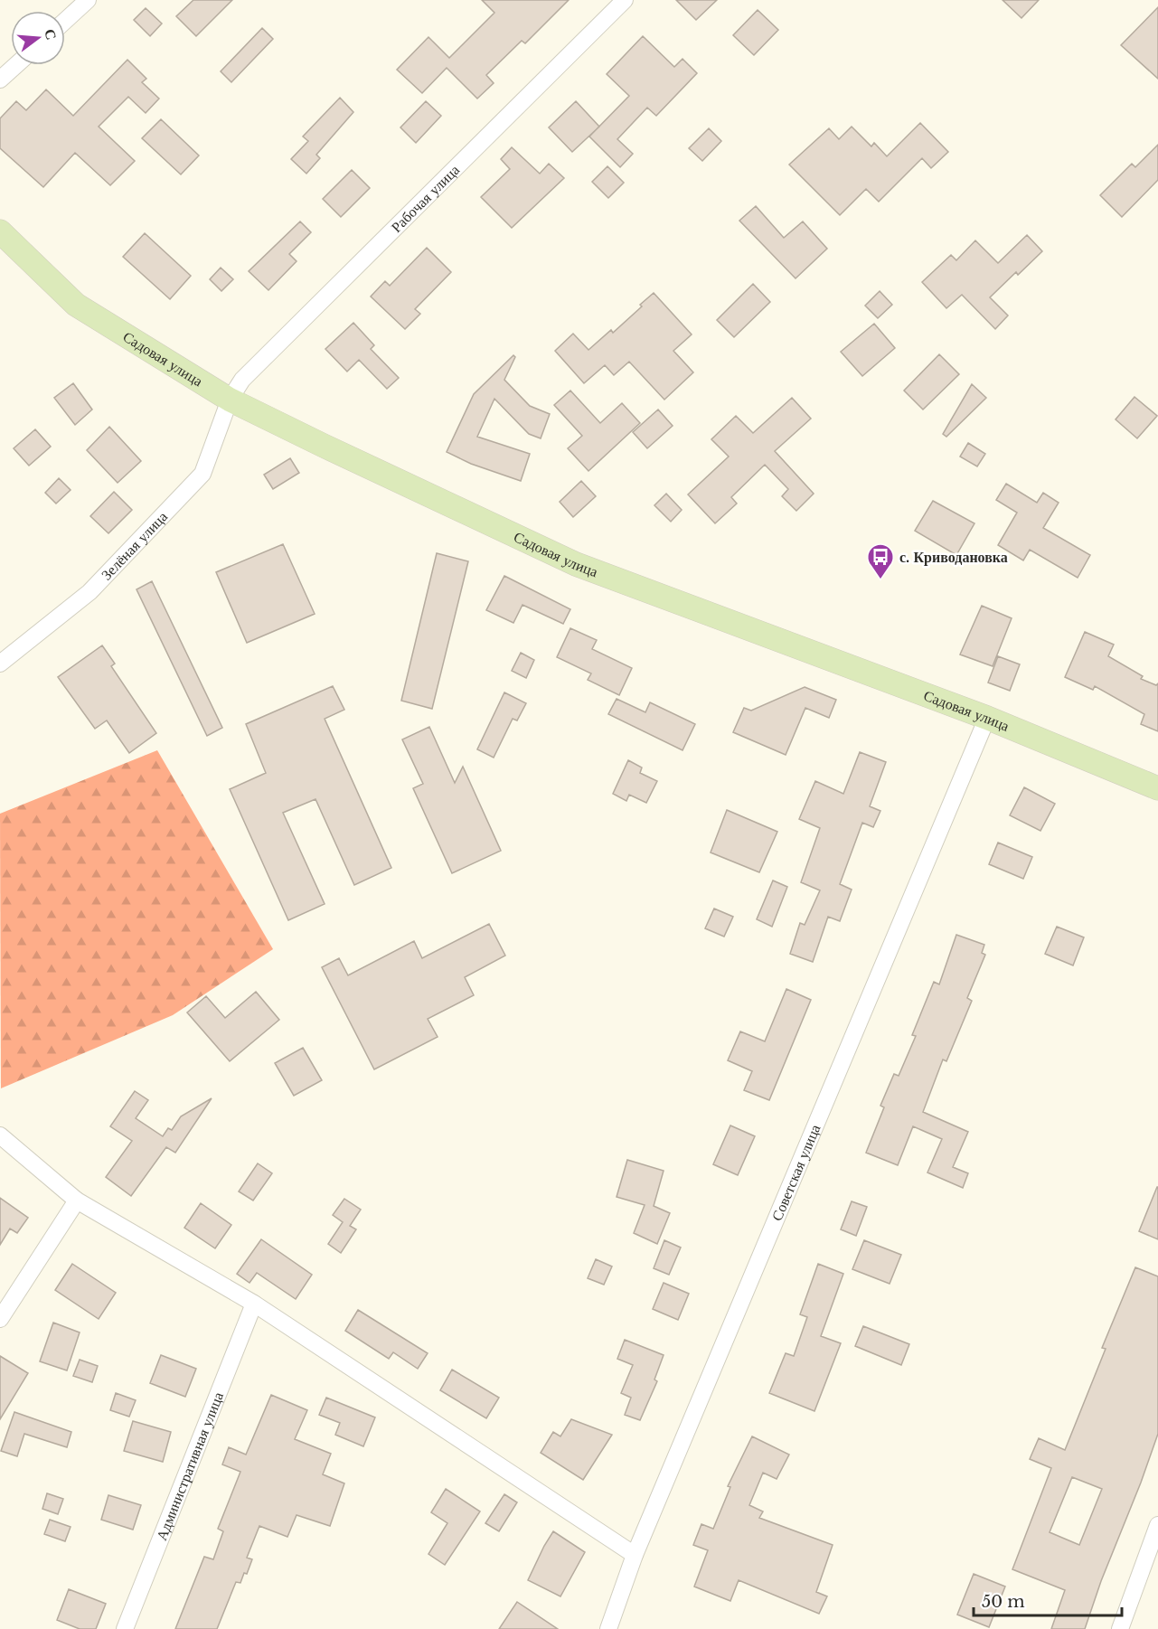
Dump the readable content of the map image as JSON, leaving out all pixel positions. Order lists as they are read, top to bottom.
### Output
{
  "streets": {
    "street": [
      "Рабочая улица",
      "Садовая улица",
      "Зелёная улица",
      "Советская улица",
      "Административная улица"
    ]
  },
  "crossings": [
    ["Рабочая улица", "Садовая улица"],
    ["Рабочая улица", "Зелёная улица"],
    ["Садовая улица", "Зелёная улица"],
    ["Садовая улица", "Советская улица"]
  ],
  "places": {
    "bus stop": ["с. Криводановка"]
  },
  "scale_bar": "50 m",
  "north": "right"
}
